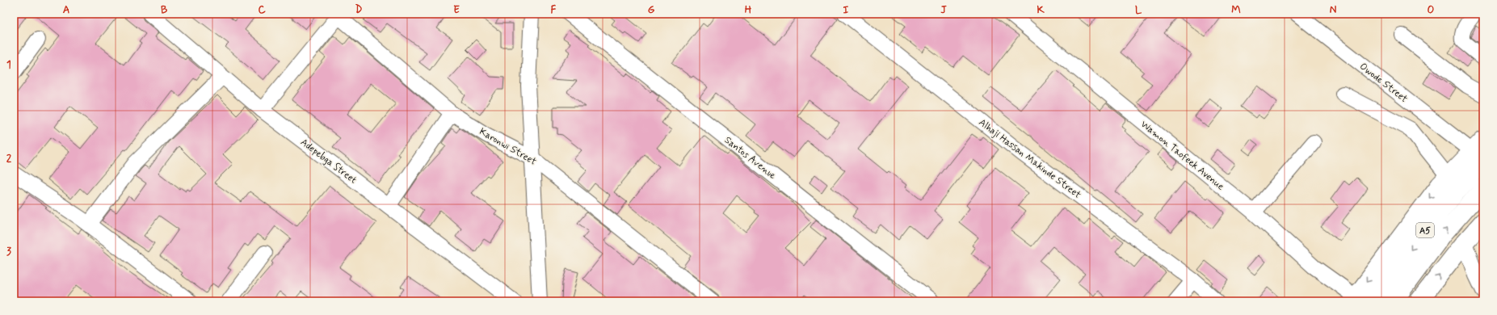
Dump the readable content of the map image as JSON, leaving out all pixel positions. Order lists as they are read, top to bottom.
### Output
{
  "streets": {
    "main road": ["A5"],
    "street": [
      "Owode Street",
      "Karonwi Street",
      "Wamon Taofeek Avenue",
      "Santos Avenue",
      "Alhaji Hassan Makinde Street",
      "Adepebga Street"
    ]
  },
  "grid": {
    "columns": [
      "A",
      "B",
      "C",
      "D",
      "E",
      "F",
      "G",
      "H",
      "I",
      "J",
      "K",
      "L",
      "M",
      "N",
      "O"
    ],
    "rows": ["1", "2", "3"]
  }
}
